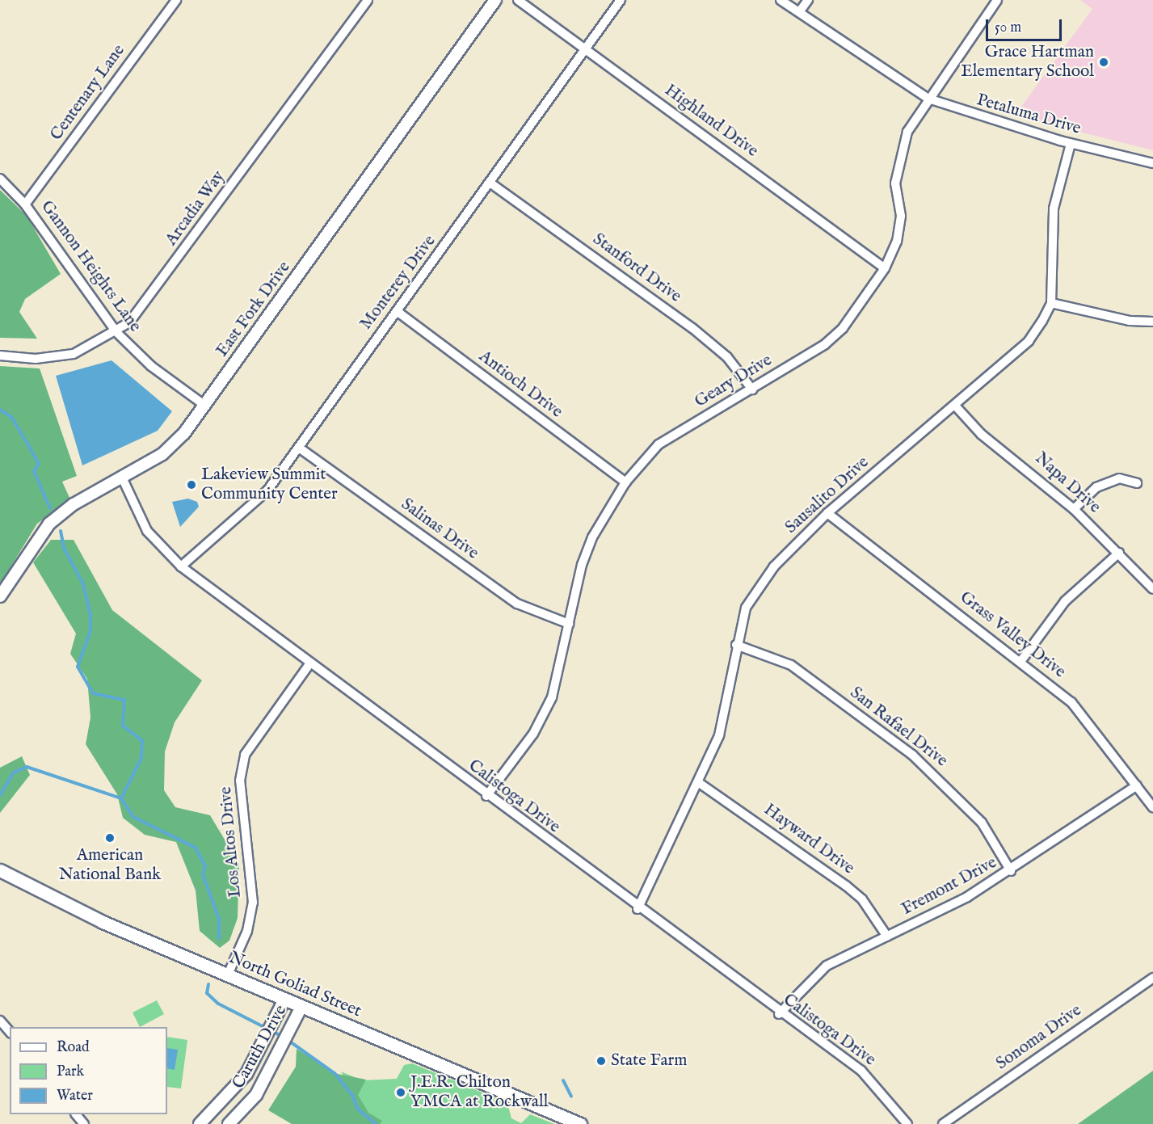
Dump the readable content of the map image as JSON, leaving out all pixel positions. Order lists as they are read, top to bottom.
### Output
{
  "streets": {
    "main road": ["North Goliad Street"],
    "street": [
      "Centenary Lane",
      "Petaluma Drive",
      "Highland Drive",
      "Arcadia Way",
      "Gannon Heights Lane",
      "Stanford Drive",
      "Monterey Drive",
      "East Fork Drive",
      "Geary Drive",
      "Antioch Drive",
      "Napa Drive",
      "Sausalito Drive",
      "Salinas Drive",
      "Grass Valley Drive",
      "San Rafael Drive",
      "Calistoga Drive",
      "Hayward Drive",
      "Los Altos Drive",
      "Fremont Drive",
      "Sonoma Drive",
      "Caruth Drive"
    ]
  },
  "crossings": [
    ["Centenary Lane", "Gannon Heights Lane"],
    ["Petaluma Drive", "Geary Drive"],
    ["Petaluma Drive", "Sausalito Drive"],
    ["Highland Drive", "Monterey Drive"],
    ["Highland Drive", "Geary Drive"],
    ["Arcadia Way", "Gannon Heights Lane"],
    ["Gannon Heights Lane", "East Fork Drive"],
    ["Stanford Drive", "Monterey Drive"],
    ["Stanford Drive", "Geary Drive"],
    ["Monterey Drive", "Antioch Drive"],
    ["Monterey Drive", "Salinas Drive"],
    ["Monterey Drive", "Calistoga Drive"],
    ["East Fork Drive", "Calistoga Drive"],
    ["Geary Drive", "Antioch Drive"],
    ["Geary Drive", "Salinas Drive"],
    ["Geary Drive", "Calistoga Drive"],
    ["Napa Drive", "Sausalito Drive"],
    ["Sausalito Drive", "Grass Valley Drive"],
    ["Sausalito Drive", "San Rafael Drive"],
    ["Sausalito Drive", "Calistoga Drive"],
    ["Sausalito Drive", "Hayward Drive"],
    ["Grass Valley Drive", "Fremont Drive"],
    ["San Rafael Drive", "Fremont Drive"],
    ["Calistoga Drive", "Los Altos Drive"],
    ["Calistoga Drive", "Fremont Drive"],
    ["Hayward Drive", "Fremont Drive"],
    ["Los Altos Drive", "North Goliad Street"],
    ["North Goliad Street", "Caruth Drive"]
  ],
  "places": [
    "Grace Hartman Elementary School",
    "Lakeview Summit Community Center",
    "American National Bank",
    "State Farm",
    "J.E.R. Chilton YMCA at Rockwall"
  ],
  "legend": ["Road", "Park", "Water"],
  "scale_bar": "50 m"
}
